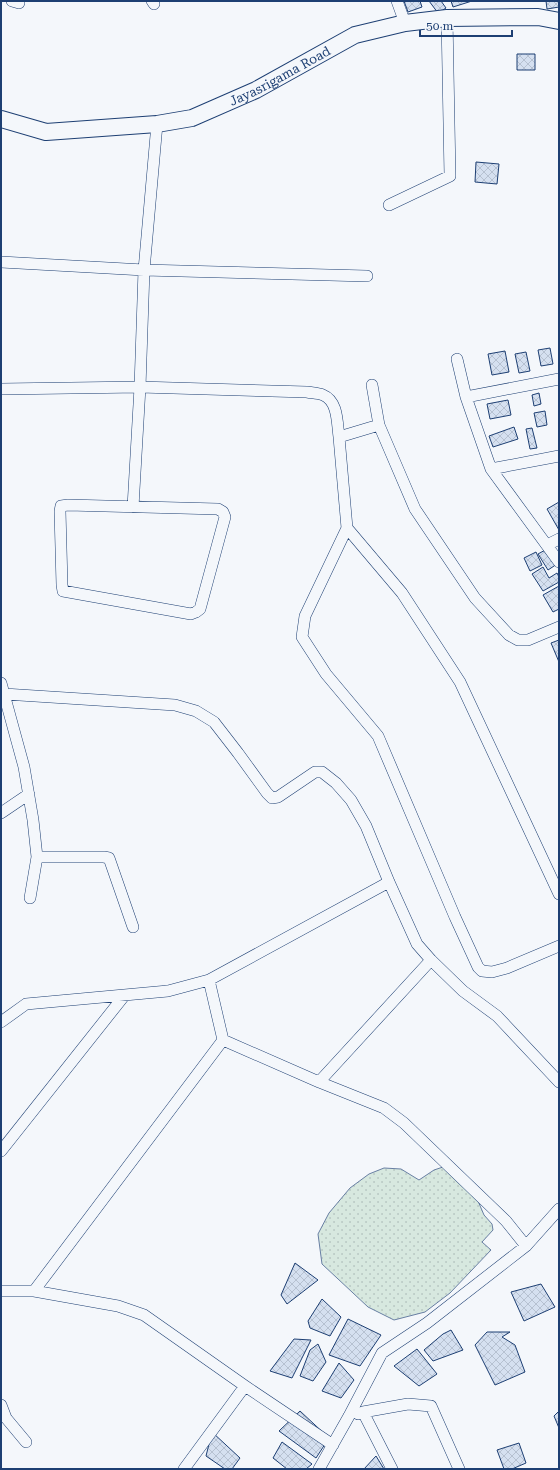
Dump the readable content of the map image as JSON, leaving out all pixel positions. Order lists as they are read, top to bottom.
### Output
{
  "streets": {
    "street": ["Jayasrigama Road"]
  },
  "scale_bar": "50 m"
}
